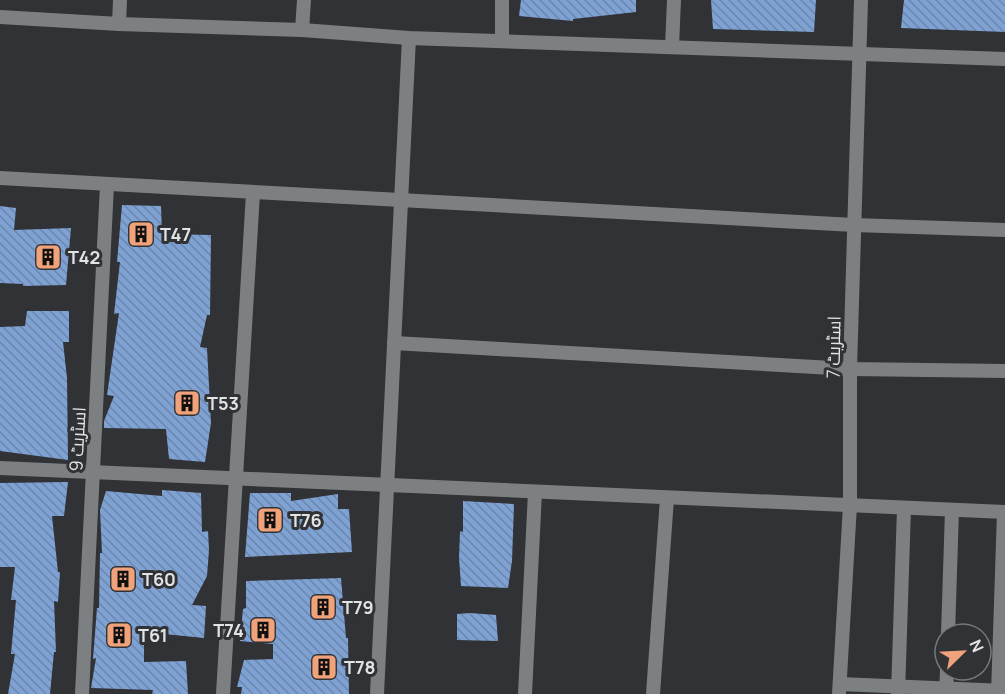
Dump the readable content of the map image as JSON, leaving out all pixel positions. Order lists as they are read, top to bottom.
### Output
{
  "streets": {
    "street": ["اسٹریٹ 7", "اسٹریٹ 9"]
  },
  "places": {
    "building": [
      "T47",
      "T42",
      "T53",
      "T76",
      "T60",
      "T79",
      "T74",
      "T61",
      "T78"
    ]
  },
  "north": "top right"
}
